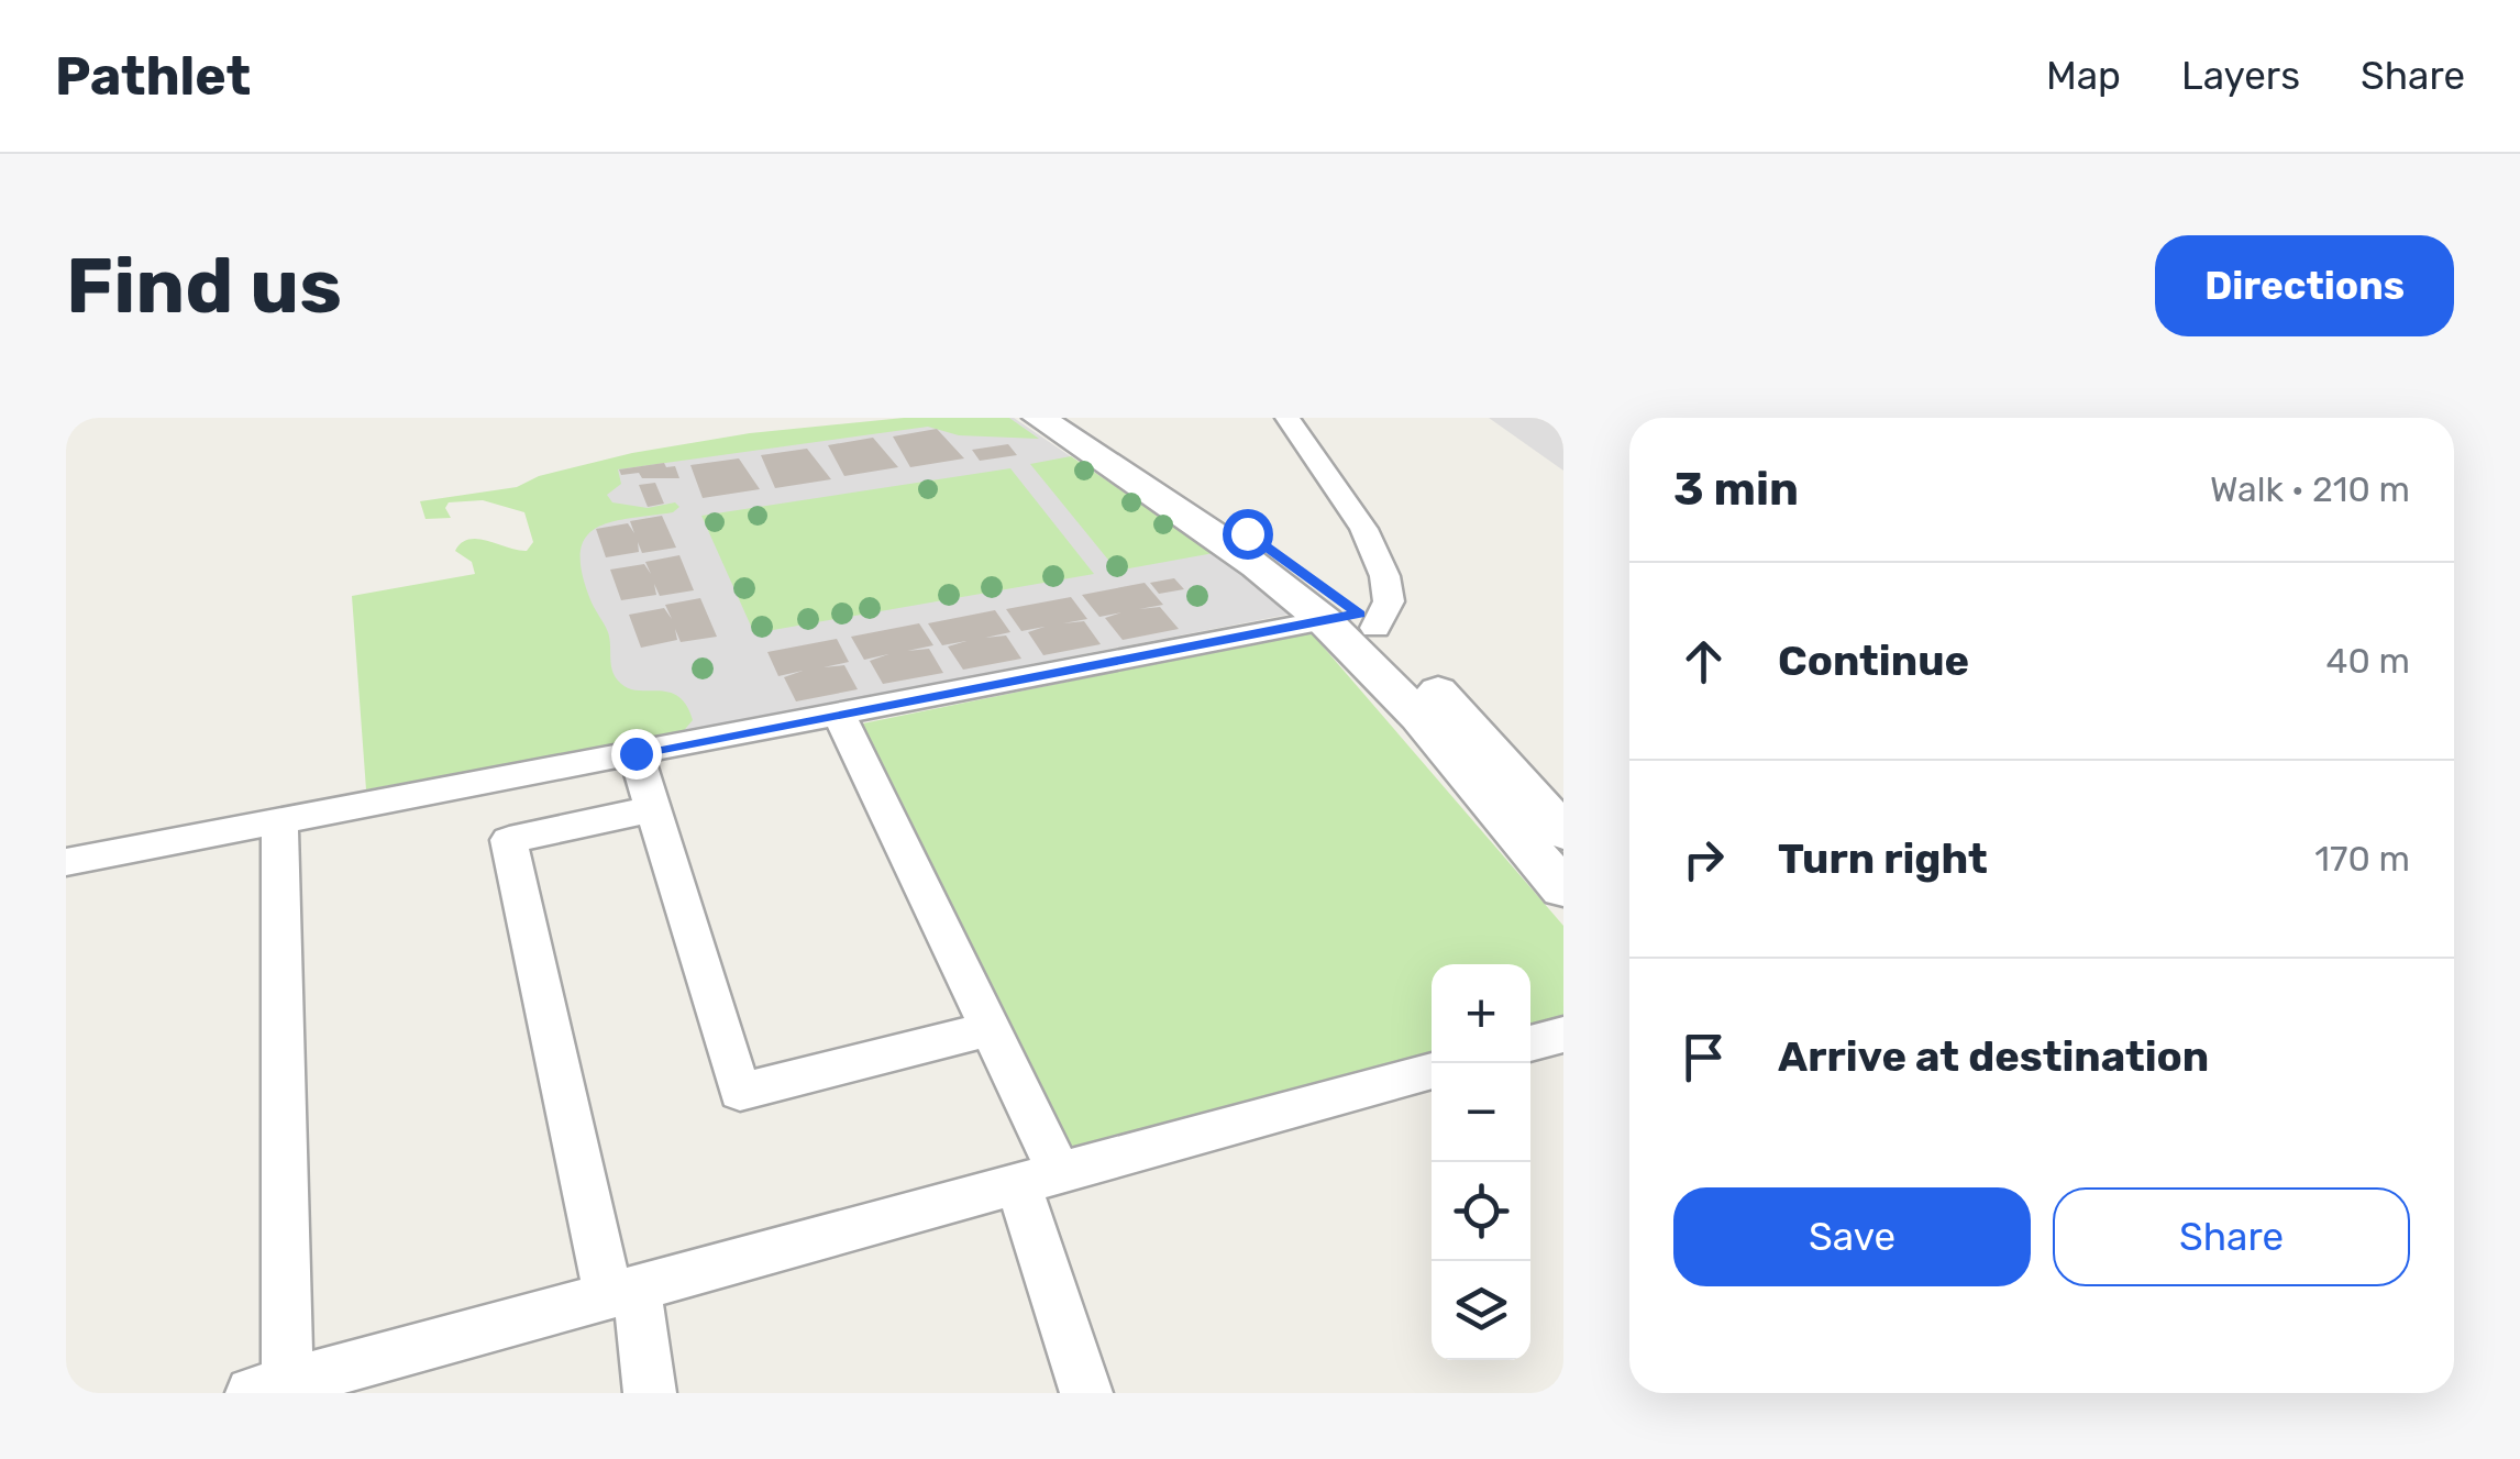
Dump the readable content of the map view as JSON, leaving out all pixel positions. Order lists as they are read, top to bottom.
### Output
{
  "page": {
    "header": "Pathlet",
    "nav": ["Map", "Layers", "Share"],
    "buttons": [
      "Directions",
      ["Save", "Share"]
    ],
    "title": "Find us",
    "heading": ["3 min", "Walk · 210 m"],
    "list": [
      ["Continue", "40 m"],
      ["Turn right", "170 m"],
      "Arrive at destination"
    ],
    "map_buttons": ["+", "−"]
  }
}
